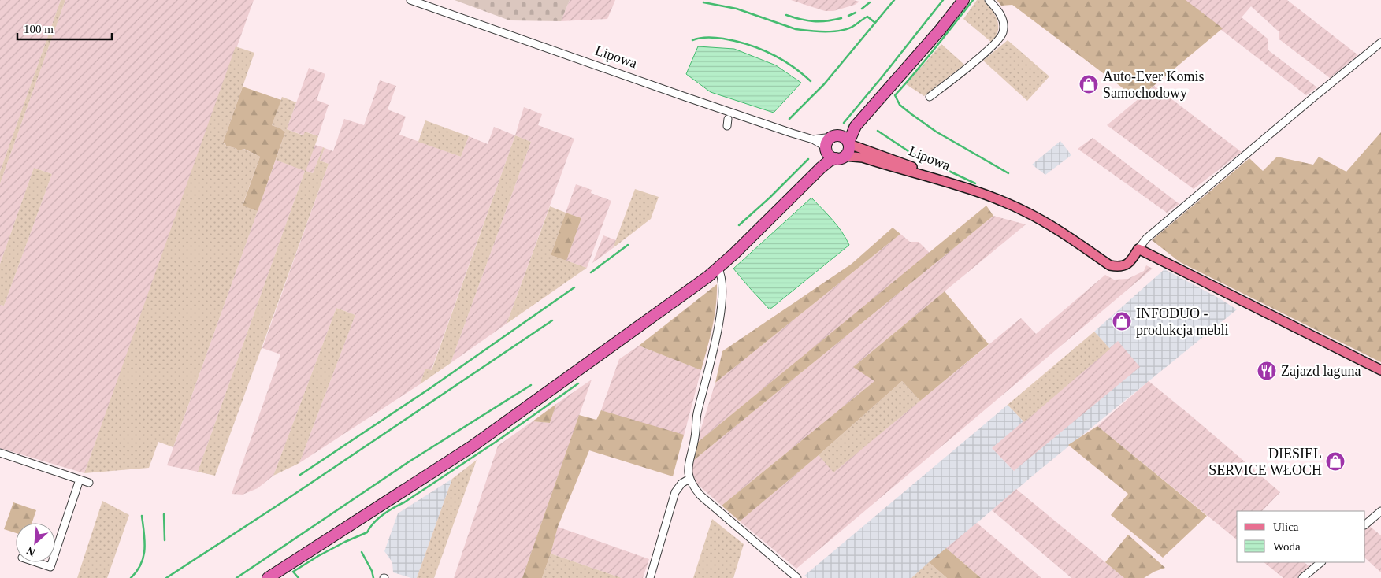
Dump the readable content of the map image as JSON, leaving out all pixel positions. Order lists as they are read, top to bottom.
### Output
{
  "streets": {
    "main road": ["Lipowa"]
  },
  "places": {
    "shop": ["Auto-Ever Komis Samochodowy", "INFODUO - produkcja mebli", "DIESIEL SERVICE WŁOCH"],
    "restaurant": ["Zajazd laguna"]
  },
  "legend": ["Ulica", "Woda"],
  "scale_bar": "100 m",
  "north": "bottom left"
}
